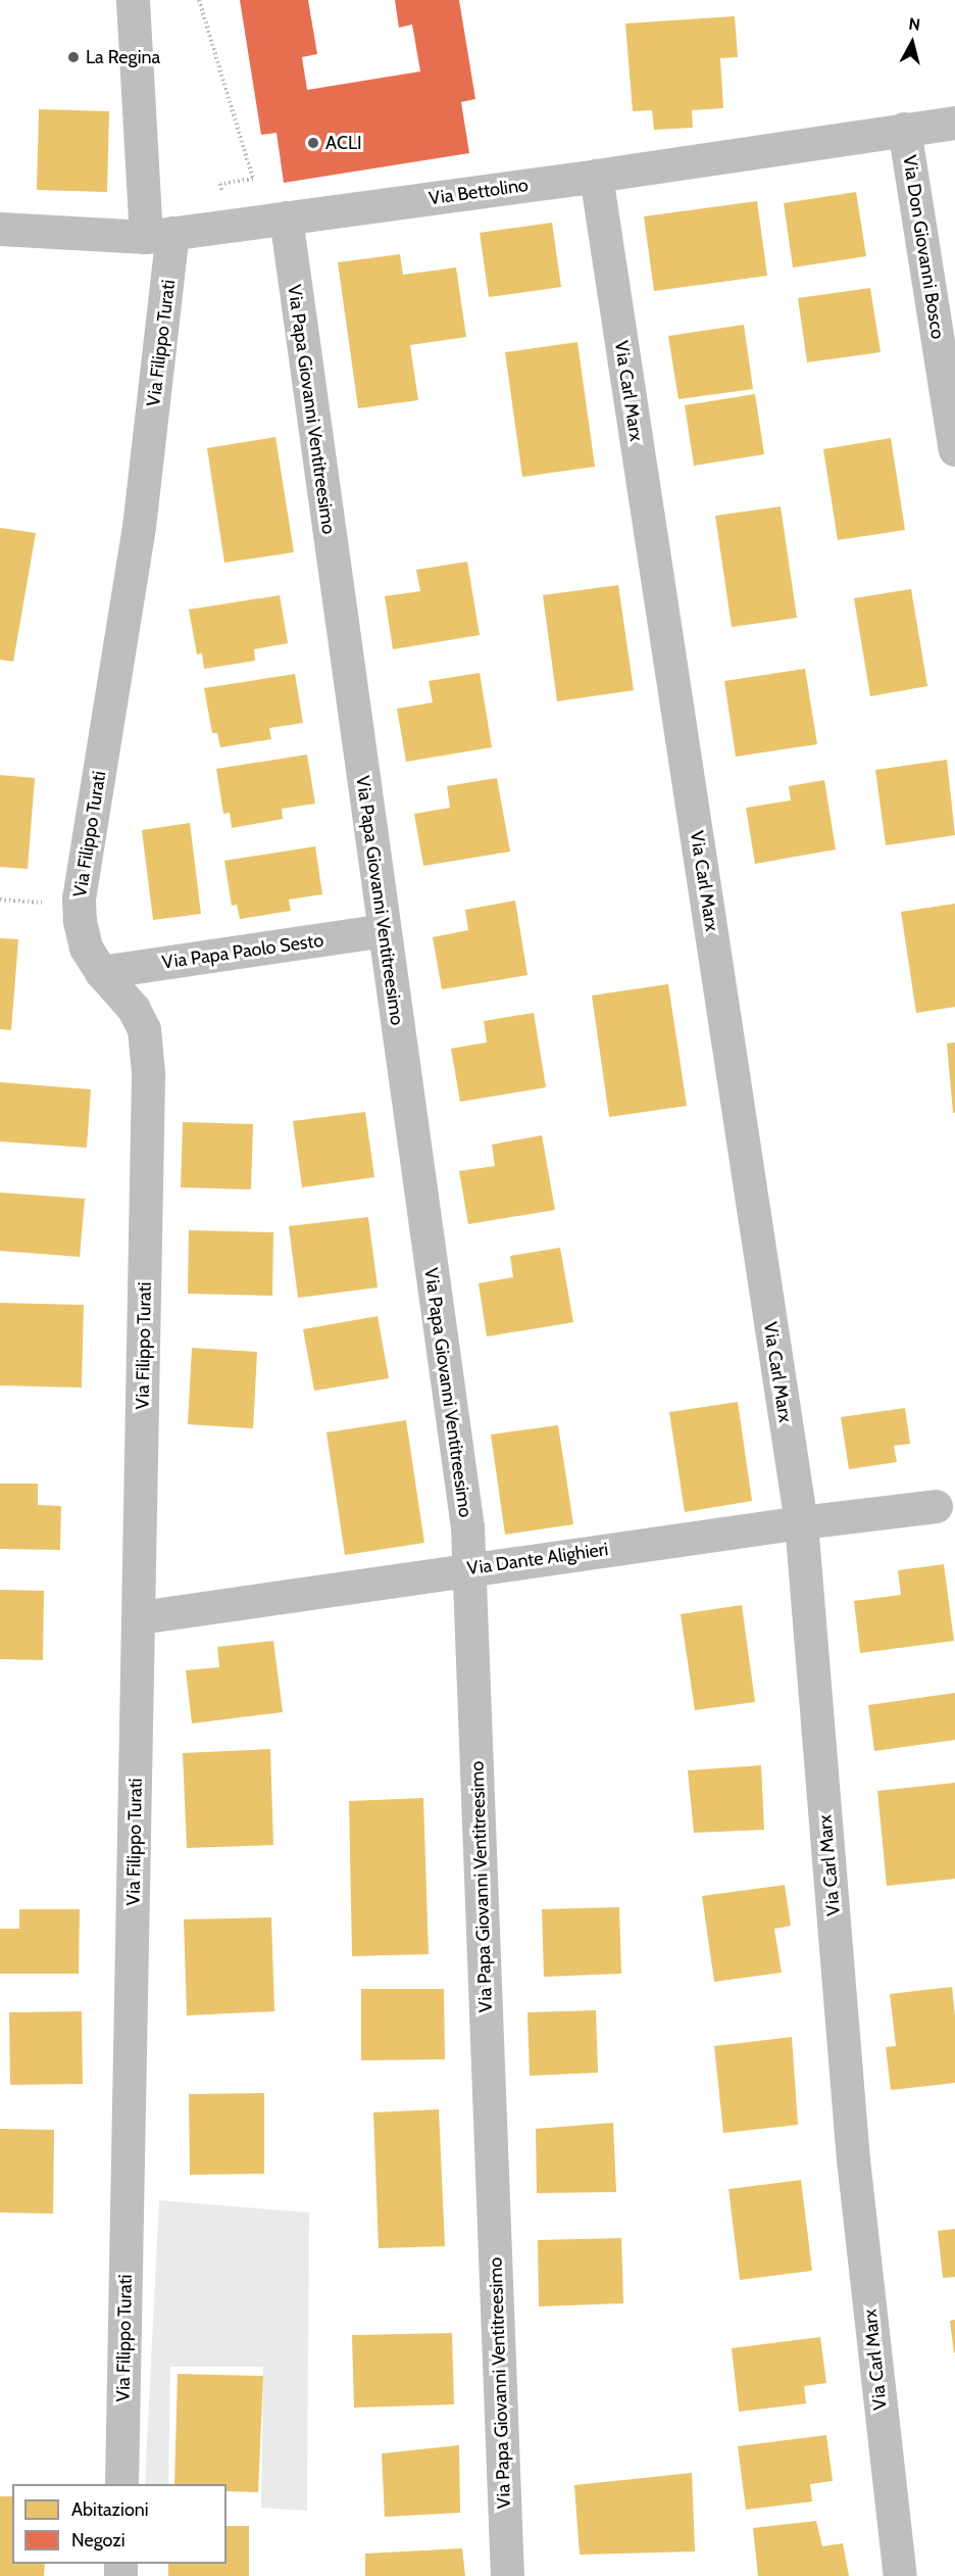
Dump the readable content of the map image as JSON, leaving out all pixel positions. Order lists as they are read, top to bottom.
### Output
{
  "streets": {
    "street": [
      "Via Bettolino",
      "Via Don Giovanni Bosco",
      "Via Filippo Turati",
      "Via Carl Marx",
      "Via Papa Giovanni Ventitreesimo",
      "Via Papa Paolo Sesto",
      "Via Dante Alighieri"
    ]
  },
  "crossings": [
    ["Via Bettolino", "Via Don Giovanni Bosco"],
    ["Via Bettolino", "Via Filippo Turati"],
    ["Via Bettolino", "Via Carl Marx"],
    ["Via Bettolino", "Via Papa Giovanni Ventitreesimo"],
    ["Via Filippo Turati", "Via Papa Paolo Sesto"],
    ["Via Filippo Turati", "Via Dante Alighieri"],
    ["Via Carl Marx", "Via Dante Alighieri"],
    ["Via Papa Giovanni Ventitreesimo", "Via Papa Paolo Sesto"],
    ["Via Papa Giovanni Ventitreesimo", "Via Dante Alighieri"]
  ],
  "places": ["La Regina", "ACLI"],
  "legend": ["Abitazioni", "Negozi"],
  "north": "top"
}
